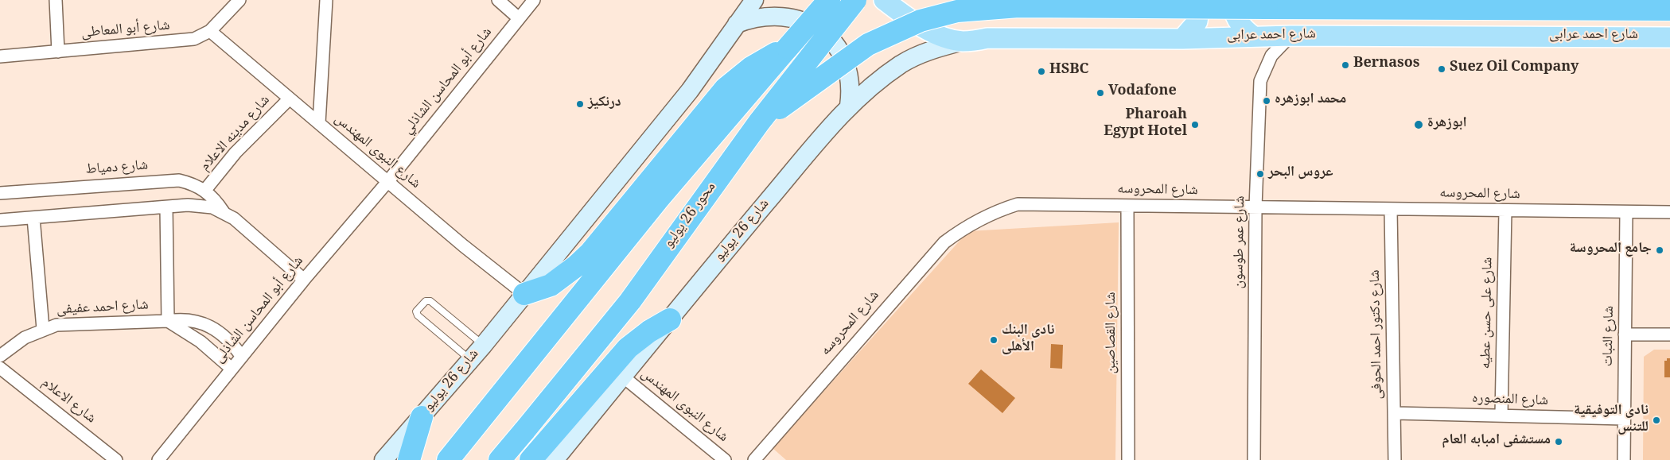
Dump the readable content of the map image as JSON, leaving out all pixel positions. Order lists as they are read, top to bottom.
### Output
{
  "streets": {
    "highway": ["محور 26 يوليو"],
    "main road": ["شارع احمد عرابى", "شارع 26 يوليو"],
    "street": [
      "شارع أبو المعاطى",
      "شارع أبو المحاسن الشاذلي",
      "شارع مدينه الاعلام",
      "شارع النبوى المهندس",
      "شارع دمياط",
      "شارع المحروسه",
      "شارع عمر طوسون",
      "شارع احمد عفيفى",
      "شارع أبو المحاسن الشاذلى",
      "شارع على حسن عطيه",
      "شارع القصاصين",
      "شارع دكتور احمد الحوفى",
      "شارع الثبات",
      "شارع المنصوره",
      "شارع الاعلام"
    ]
  },
  "crossings": [
    ["شارع أبو المعاطى", "شارع النبوى المهندس"],
    ["شارع احمد عرابى", "شارع 26 يوليو"],
    ["شارع احمد عرابى", "شارع عمر طوسون"],
    ["شارع أبو المحاسن الشاذلي", "شارع النبوى المهندس"],
    ["شارع أبو المحاسن الشاذلي", "شارع أبو المحاسن الشاذلى"],
    ["شارع مدينه الاعلام", "شارع النبوى المهندس"],
    ["شارع مدينه الاعلام", "شارع دمياط"],
    ["شارع النبوى المهندس", "شارع 26 يوليو"],
    ["شارع النبوى المهندس", "شارع أبو المحاسن الشاذلى"],
    ["شارع دمياط", "شارع أبو المحاسن الشاذلى"],
    ["شارع المحروسه", "شارع عمر طوسون"],
    ["شارع المحروسه", "شارع على حسن عطيه"],
    ["شارع المحروسه", "شارع القصاصين"],
    ["شارع المحروسه", "شارع دكتور احمد الحوفى"],
    ["شارع المحروسه", "شارع الثبات"],
    ["شارع احمد عفيفى", "شارع أبو المحاسن الشاذلى"],
    ["شارع على حسن عطيه", "شارع المنصوره"],
    ["شارع دكتور احمد الحوفى", "شارع المنصوره"],
    ["شارع الثبات", "شارع المنصوره"]
  ],
  "places": [
    "Bernasos",
    "Suez Oil Company",
    "HSBC",
    "Vodafone",
    "محمد ابوزهره",
    "درنكيز",
    "Pharoah Egypt Hotel",
    "ابوزهرة",
    "عروس البحر",
    "جامع المحروسة",
    "نادى البنك الأهلى",
    "نادى التوفيقية للتنس",
    "مستشفى امبابه العام"
  ]
}
